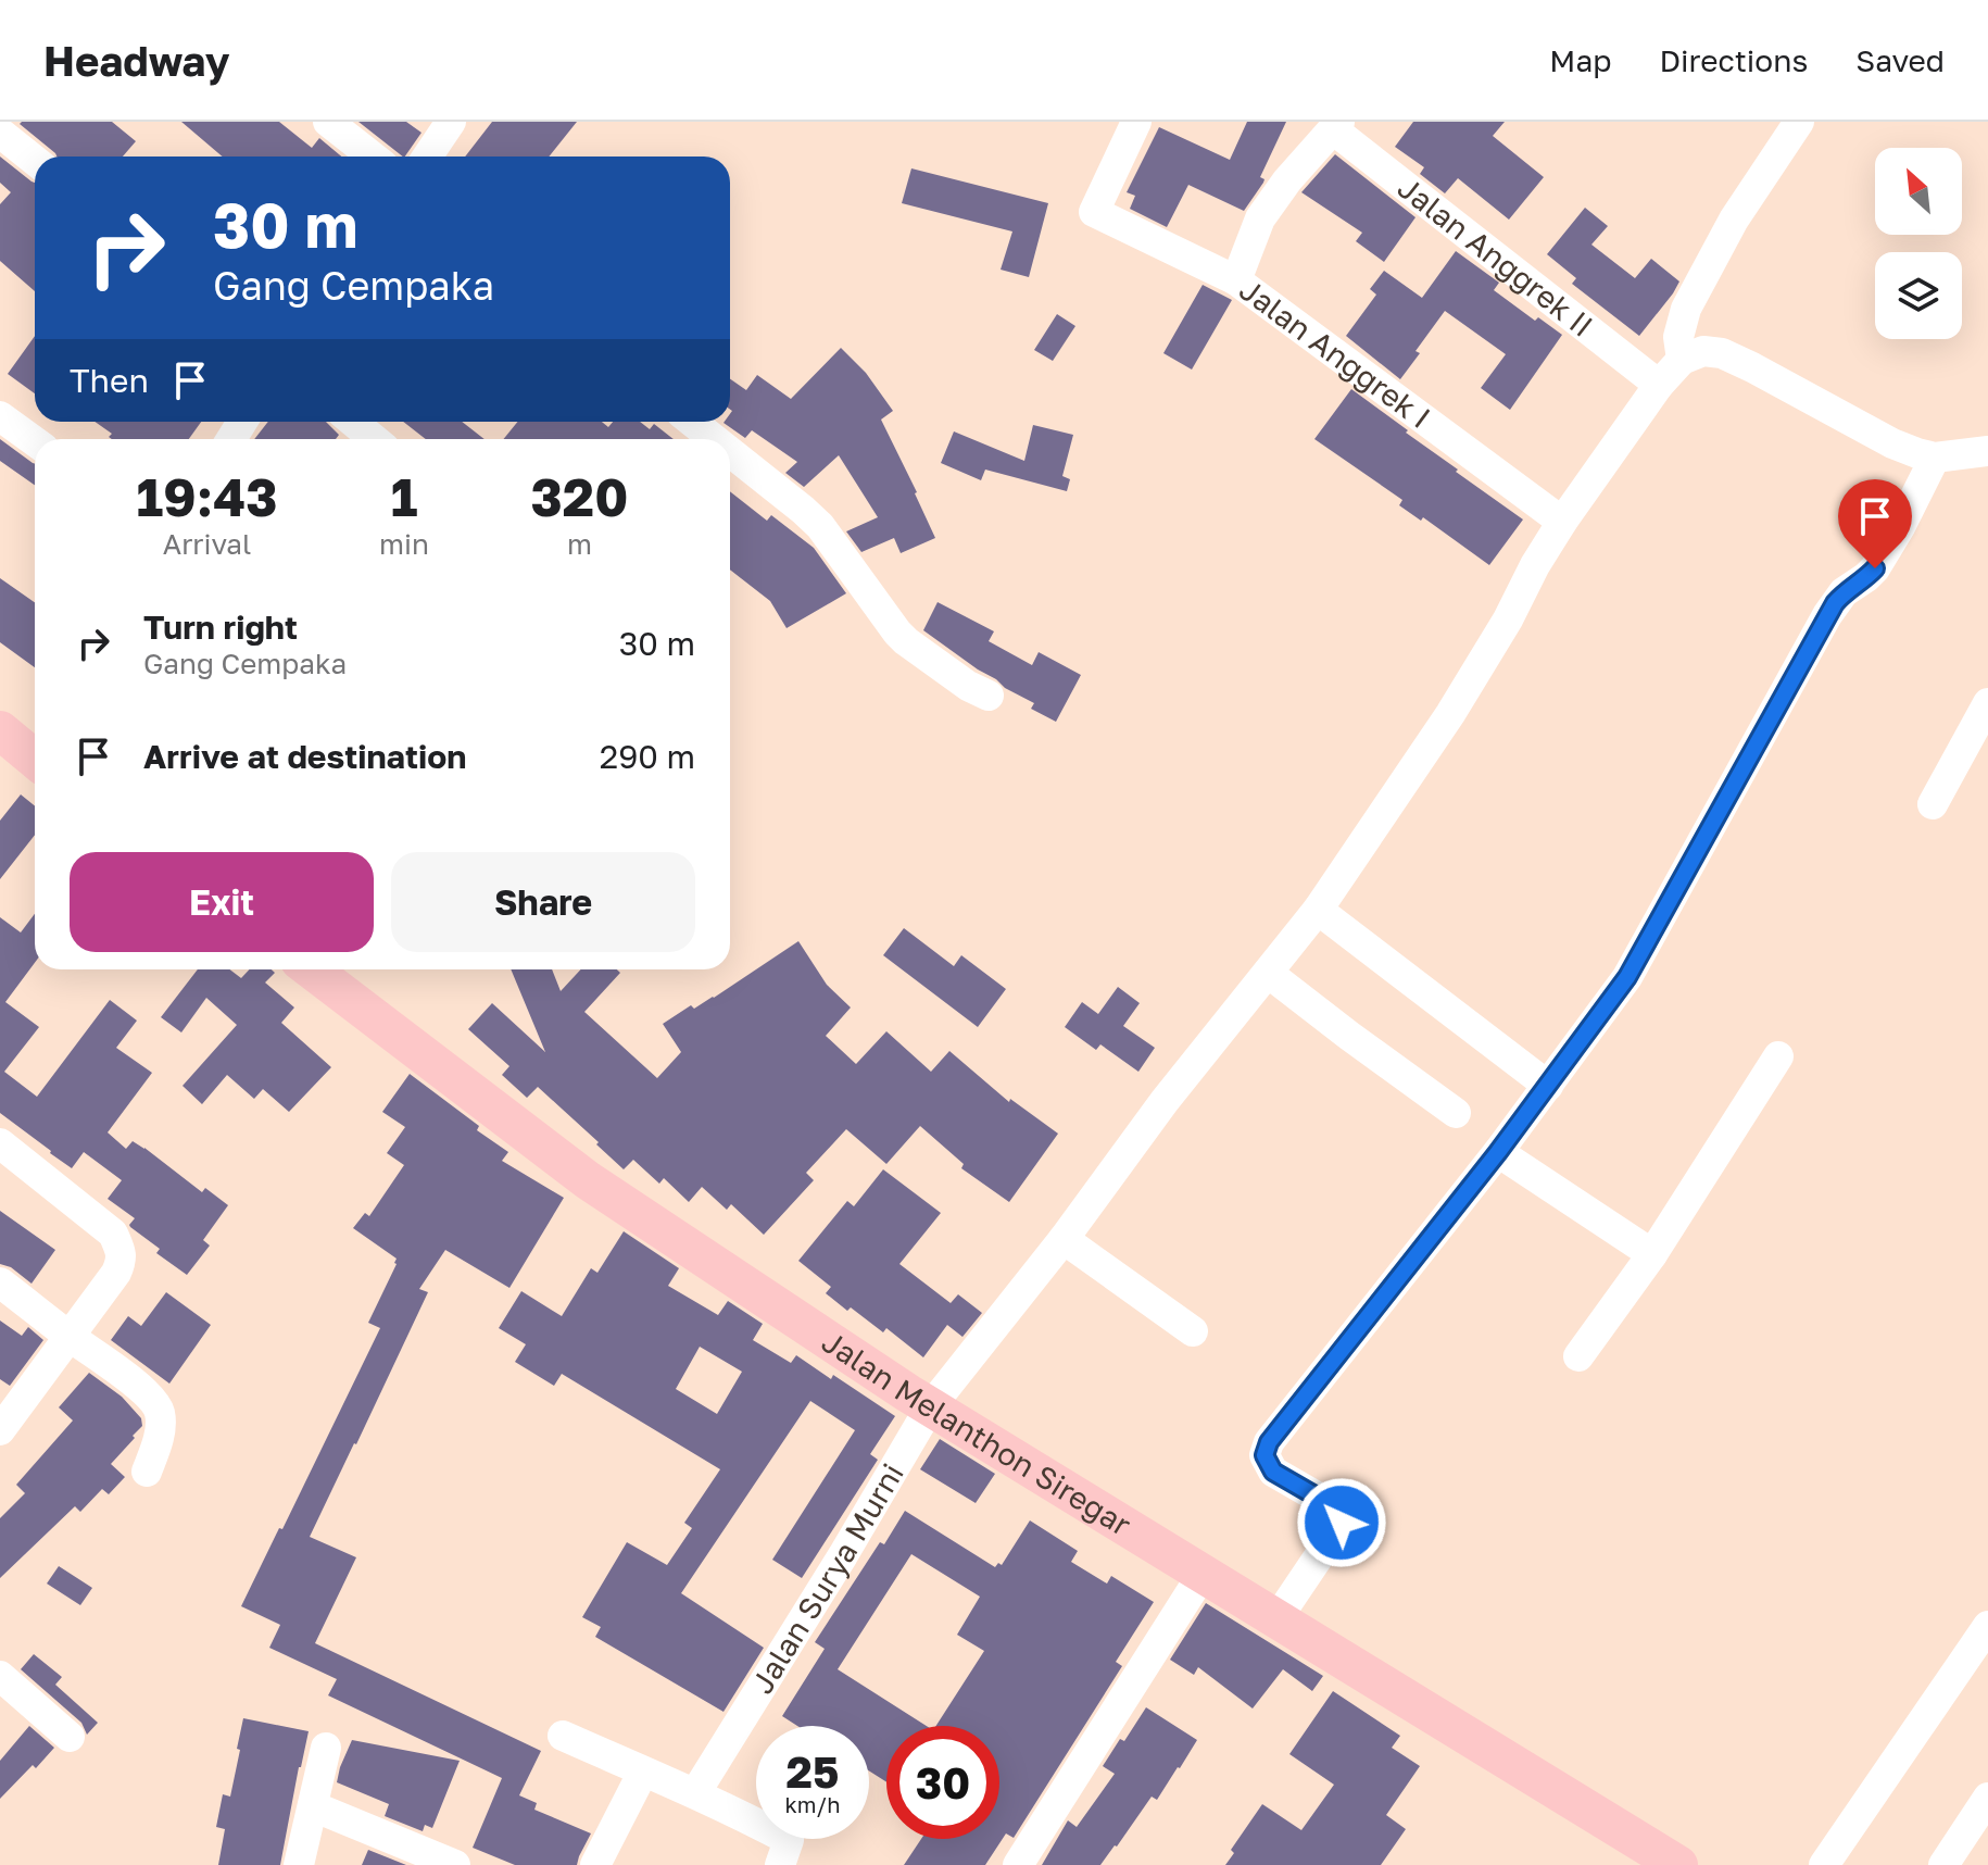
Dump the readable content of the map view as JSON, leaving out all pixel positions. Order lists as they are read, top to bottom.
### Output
{
  "streets": {
    "main road": ["Jalan Melanthon Siregar"],
    "street": ["Jalan Anggrek II", "Jalan Anggrek I", "Jalan Surya Murni"]
  },
  "crossings": [
    ["Jalan Anggrek II", "Jalan Surya Murni"],
    ["Jalan Anggrek I", "Jalan Surya Murni"],
    ["Jalan Melanthon Siregar", "Jalan Surya Murni"]
  ],
  "north": "top left",
  "page": {
    "header": "Headway",
    "nav": ["Map", "Directions", "Saved"],
    "turn": ["30 m", "Gang Cempaka"],
    "then": "Then",
    "eta": [
      "19:43",
      "Arrival",
      "1",
      "min",
      "320",
      "m"
    ],
    "list": [
      {
        "name": "Turn right",
        "note": "Gang Cempaka",
        "value": "30 m"
      },
      {
        "name": "Arrive at destination",
        "value": "290 m"
      }
    ],
    "buttons": ["Exit", "Share"],
    "speed": "25 km/h",
    "limit": "30"
  }
}
